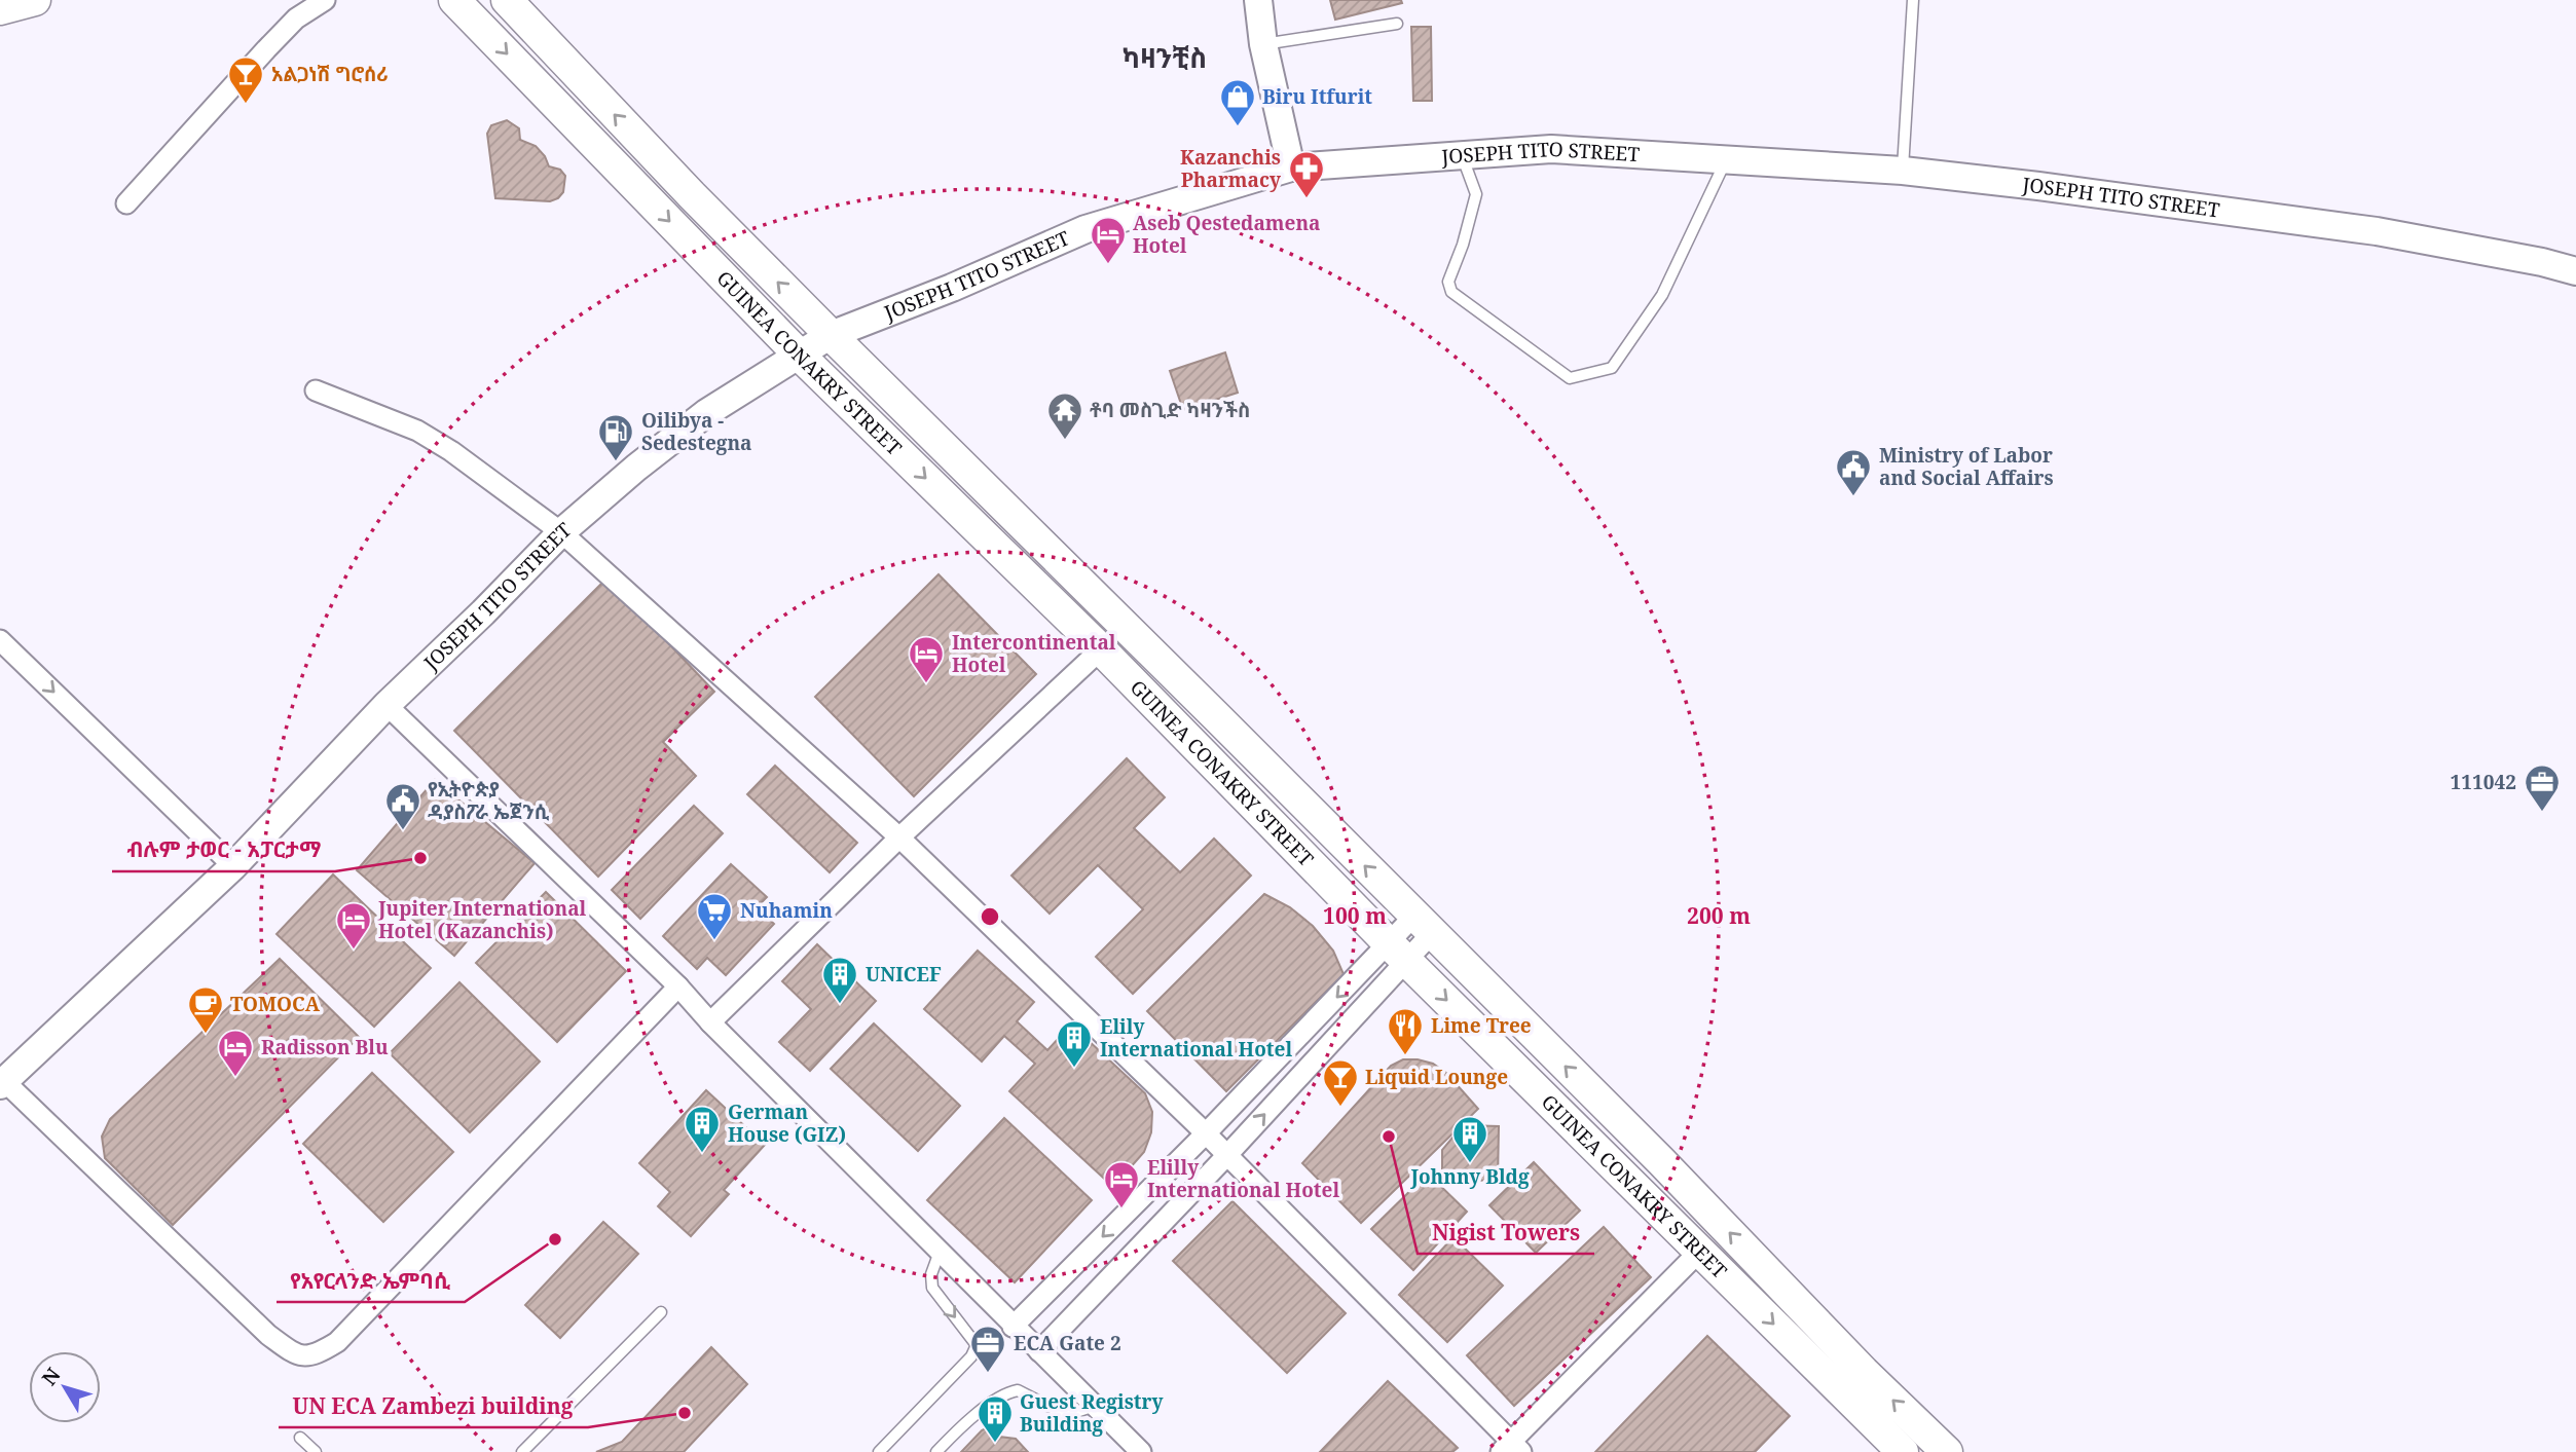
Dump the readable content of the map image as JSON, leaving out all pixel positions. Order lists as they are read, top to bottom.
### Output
{
  "streets": {
    "main road": ["JOSEPH TITO STREET", "GUINEA CONAKRY STREET"]
  },
  "crossings": [
    ["JOSEPH TITO STREET", "GUINEA CONAKRY STREET"]
  ],
  "districts": ["ካዛንቺስ"],
  "places": {
    "bar": ["አልጋነሽ ግሮሰሪ", "Liquid Lounge"],
    "shop": ["Biru Itfurit"],
    "pharmacy": ["Kazanchis Pharmacy"],
    "hotel": [
      "Aseb Qestedamena Hotel",
      "Intercontinental Hotel",
      "Jupiter International Hotel (Kazanchis)",
      "Radisson Blu",
      "Elilly International Hotel"
    ],
    "temple": ["ቶባ መስጊድ ካዛንችስ"],
    "fuel station": ["Oilibya - Sedestegna"],
    "public building": ["Ministry of Labor and Social Affairs", "የኢትዮጵያ ዳያስፖራ ኤጀንሲ"],
    "office": ["111042", "ECA Gate 2"],
    "other": [
      "ብሉም ታወር - አፓርታማ",
      "Nigist Towers",
      "የአየርላንድ ኤምባሲ",
      "UN ECA Zambezi building"
    ],
    "supermarket": ["Nuhamin"],
    "building": [
      "UNICEF",
      "Elily International Hotel",
      "German House (GIZ)",
      "Johnny Bldg",
      "Guest Registry Building"
    ],
    "cafe": ["TOMOCA"],
    "restaurant": ["Lime Tree"]
  },
  "north": "top left",
  "rings": ["100 m", "200 m"]
}
